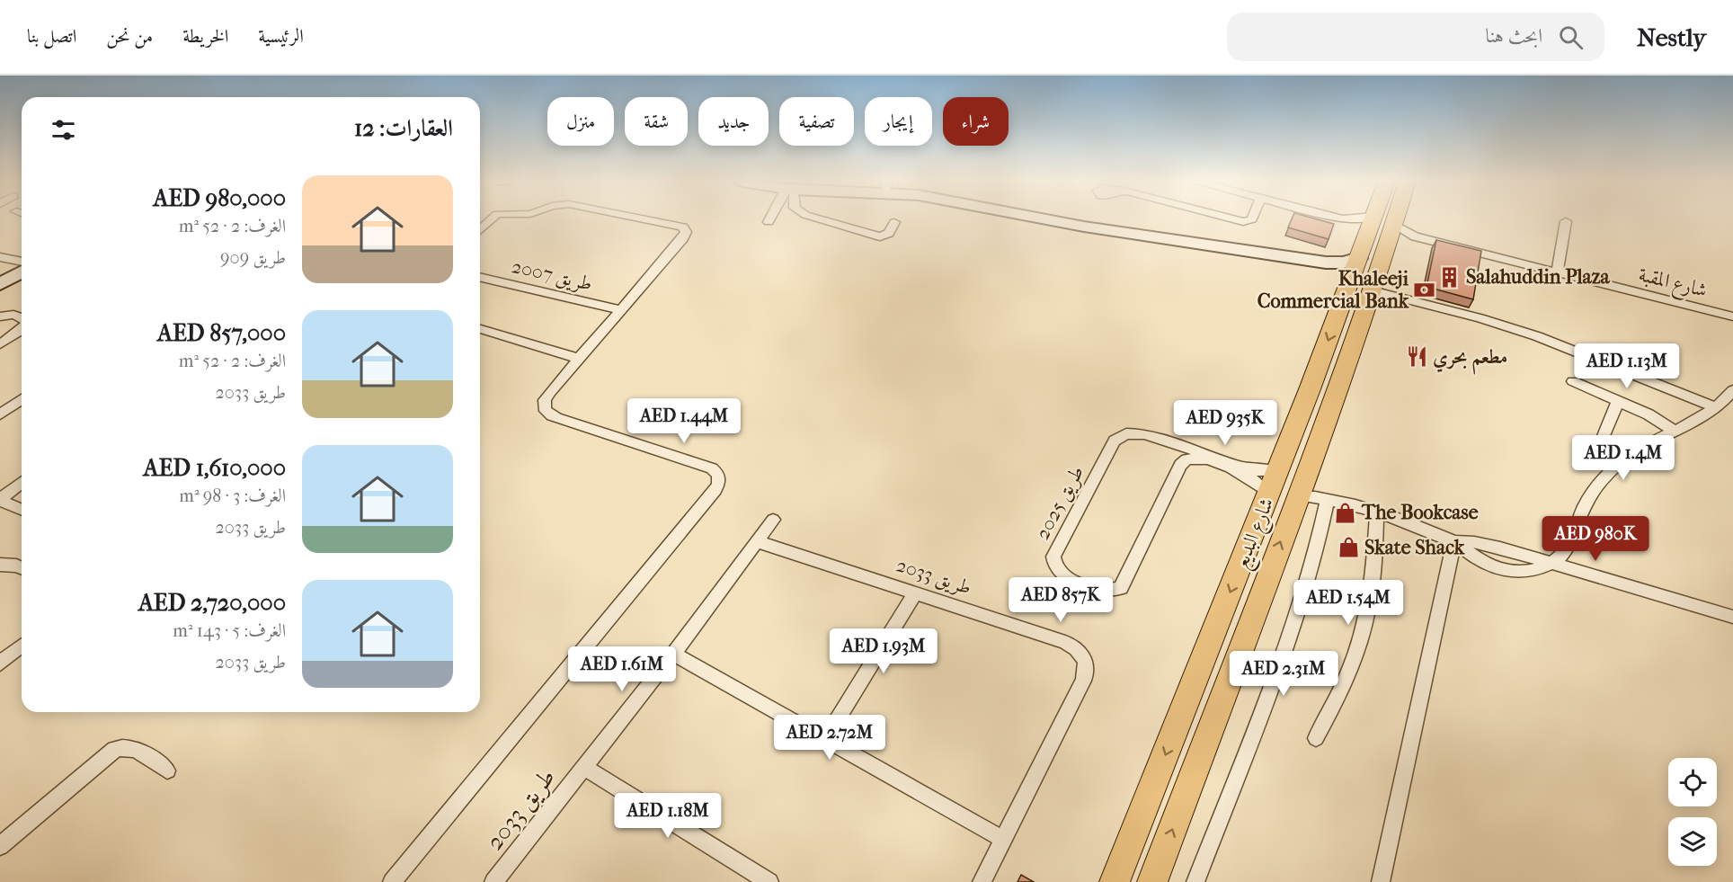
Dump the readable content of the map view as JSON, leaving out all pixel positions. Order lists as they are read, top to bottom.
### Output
{
  "streets": {
    "main road": ["شارع البديع"],
    "street": [
      "طريق 2007",
      "شارع المقبة",
      "طريق 2025",
      "طريق 2033"
    ]
  },
  "crossings": [
    ["شارع المقبة", "شارع البديع"],
    ["طريق 2025", "شارع البديع"]
  ],
  "places": {
    "building": ["Salahuddin Plaza"],
    "bank": ["Khaleeji Commercial Bank"],
    "restaurant": ["مطعم بحري"],
    "shop": ["The Bookcase", "Skate Shack"]
  },
  "page": {
    "header": "Nestly",
    "search": "ابحث هنا",
    "nav": [
      "الرئيسية",
      "الخريطة",
      "من نحن",
      "اتصل بنا"
    ],
    "chip": [
      "شراء",
      "إيجار",
      "تصفية",
      "جديد",
      "شقة",
      "منزل"
    ],
    "heading": "العقارات: 12",
    "list": [
      {
        "name": "AED 980,000",
        "note": "الغرف: 2 · 52 m² · طريق 909"
      },
      {
        "name": "AED 857,000",
        "note": "الغرف: 2 · 52 m² · طريق 2033"
      },
      {
        "name": "AED 1,610,000",
        "note": "الغرف: 3 · 98 m² · طريق 2033"
      },
      {
        "name": "AED 2,720,000",
        "note": "الغرف: 5 · 143 m² · طريق 2033"
      }
    ],
    "price": [
      "AED 1.13M",
      "AED 1.44M",
      "AED 935K",
      "AED 1.4M",
      "AED 980K",
      "AED 857K",
      "AED 1.54M",
      "AED 1.93M",
      "AED 1.61M",
      "AED 2.31M",
      "AED 2.72M",
      "AED 1.18M"
    ]
  }
}
